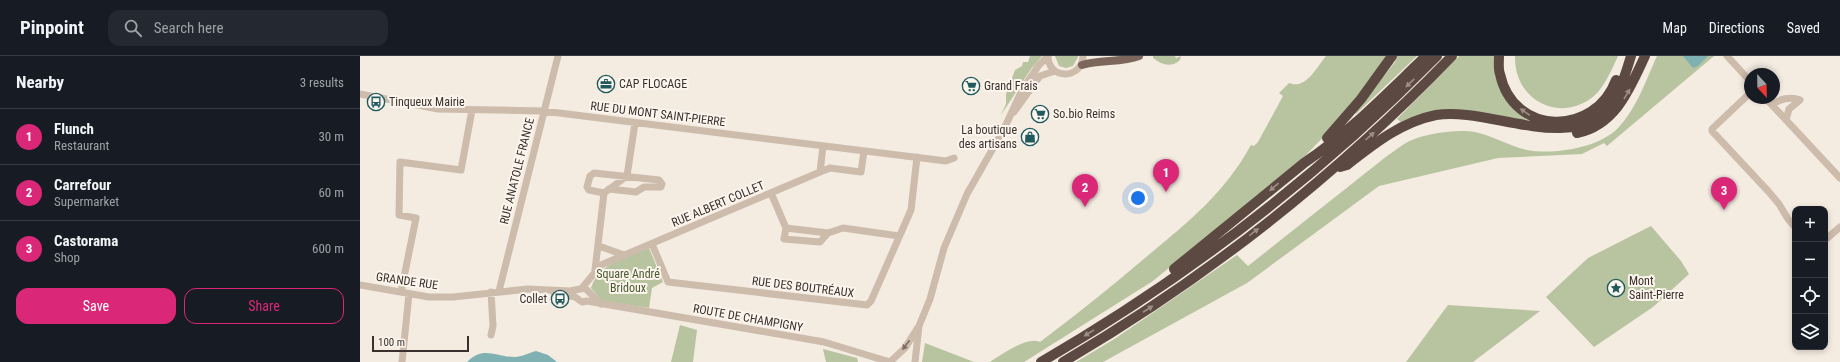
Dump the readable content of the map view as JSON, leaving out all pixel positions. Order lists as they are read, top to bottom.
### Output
{
  "streets": {
    "street": [
      "RUE DU MONT SAINT-PIERRE",
      "RUE ANATOLE FRANCE",
      "RUE ALBERT COLLET",
      "GRANDE RUE",
      "RUE DES BOUTRÉAUX",
      "ROUTE DE CHAMPIGNY"
    ]
  },
  "crossings": [
    ["RUE DU MONT SAINT-PIERRE", "RUE ANATOLE FRANCE"],
    ["RUE DU MONT SAINT-PIERRE", "RUE ALBERT COLLET"],
    ["RUE DU MONT SAINT-PIERRE", "RUE DES BOUTRÉAUX"],
    ["RUE ANATOLE FRANCE", "GRANDE RUE"],
    ["RUE ANATOLE FRANCE", "ROUTE DE CHAMPIGNY"],
    ["RUE ALBERT COLLET", "RUE DES BOUTRÉAUX"],
    ["GRANDE RUE", "ROUTE DE CHAMPIGNY"]
  ],
  "parks": ["Square André Bridoux"],
  "places": {
    "office": ["CAP FLOCAGE"],
    "supermarket": ["Grand Frais", "So.bio Reims"],
    "bus stop": ["Tinqueux Mairie", "Collet"],
    "shop": ["La boutique des artisans"],
    "place": ["Mont Saint-Pierre"]
  },
  "scale_bar": "100 m",
  "north": "bottom",
  "page": {
    "header": "Pinpoint",
    "search": "Search here",
    "nav": ["Map", "Directions", "Saved"],
    "heading": ["Nearby", "3 results"],
    "list": [
      {
        "mark": "1",
        "name": "Flunch",
        "note": "Restaurant",
        "value": "30 m"
      },
      {
        "mark": "2",
        "name": "Carrefour",
        "note": "Supermarket",
        "value": "60 m"
      },
      {
        "mark": "3",
        "name": "Castorama",
        "note": "Shop",
        "value": "600 m"
      }
    ],
    "pins": ["1", "2", "3"],
    "map_buttons": ["+", "−"],
    "buttons": ["Save", "Share"],
    "scale": "100 m"
  }
}
